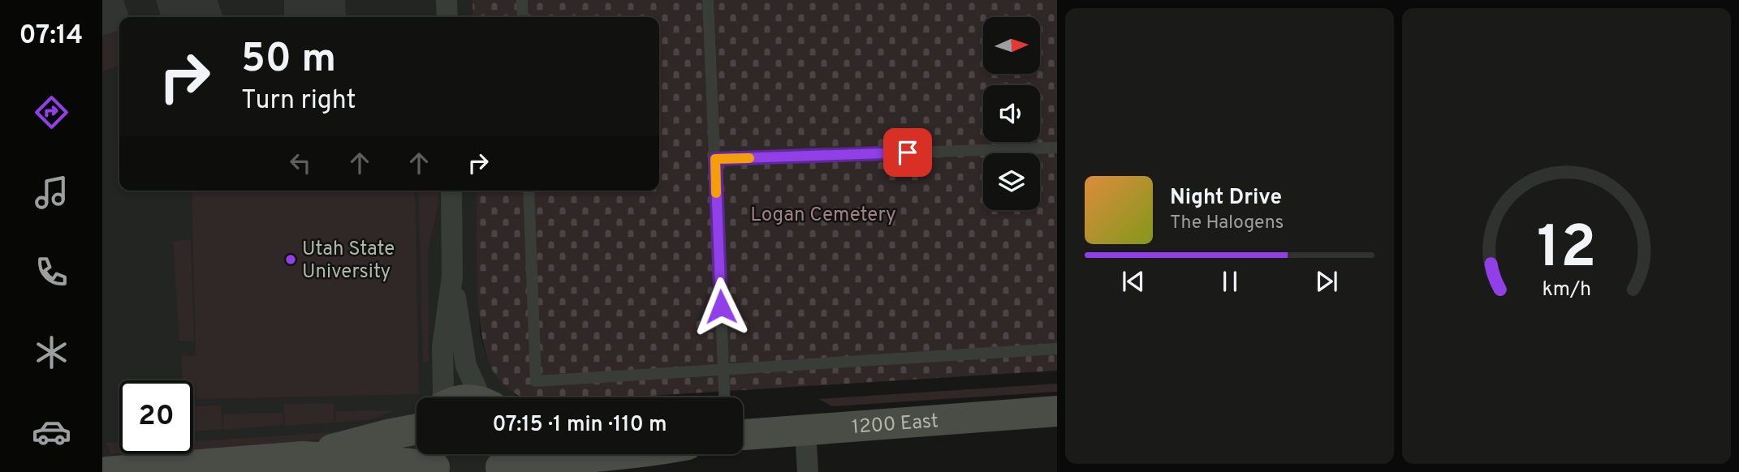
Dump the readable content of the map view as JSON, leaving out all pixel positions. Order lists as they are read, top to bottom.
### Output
{
  "streets": {
    "main road": ["1200 East"]
  },
  "parks": ["Logan Cemetery"],
  "places": ["Utah State University"],
  "north": "right",
  "page": {
    "tabs": "07:14",
    "turn": ["50 m", "Turn right"],
    "song": ["Night Drive", "The Halogens"],
    "limit": "20",
    "trip": "07:15 · 1 min · 110 m",
    "gauge": ["12", "km/h"]
  }
}
